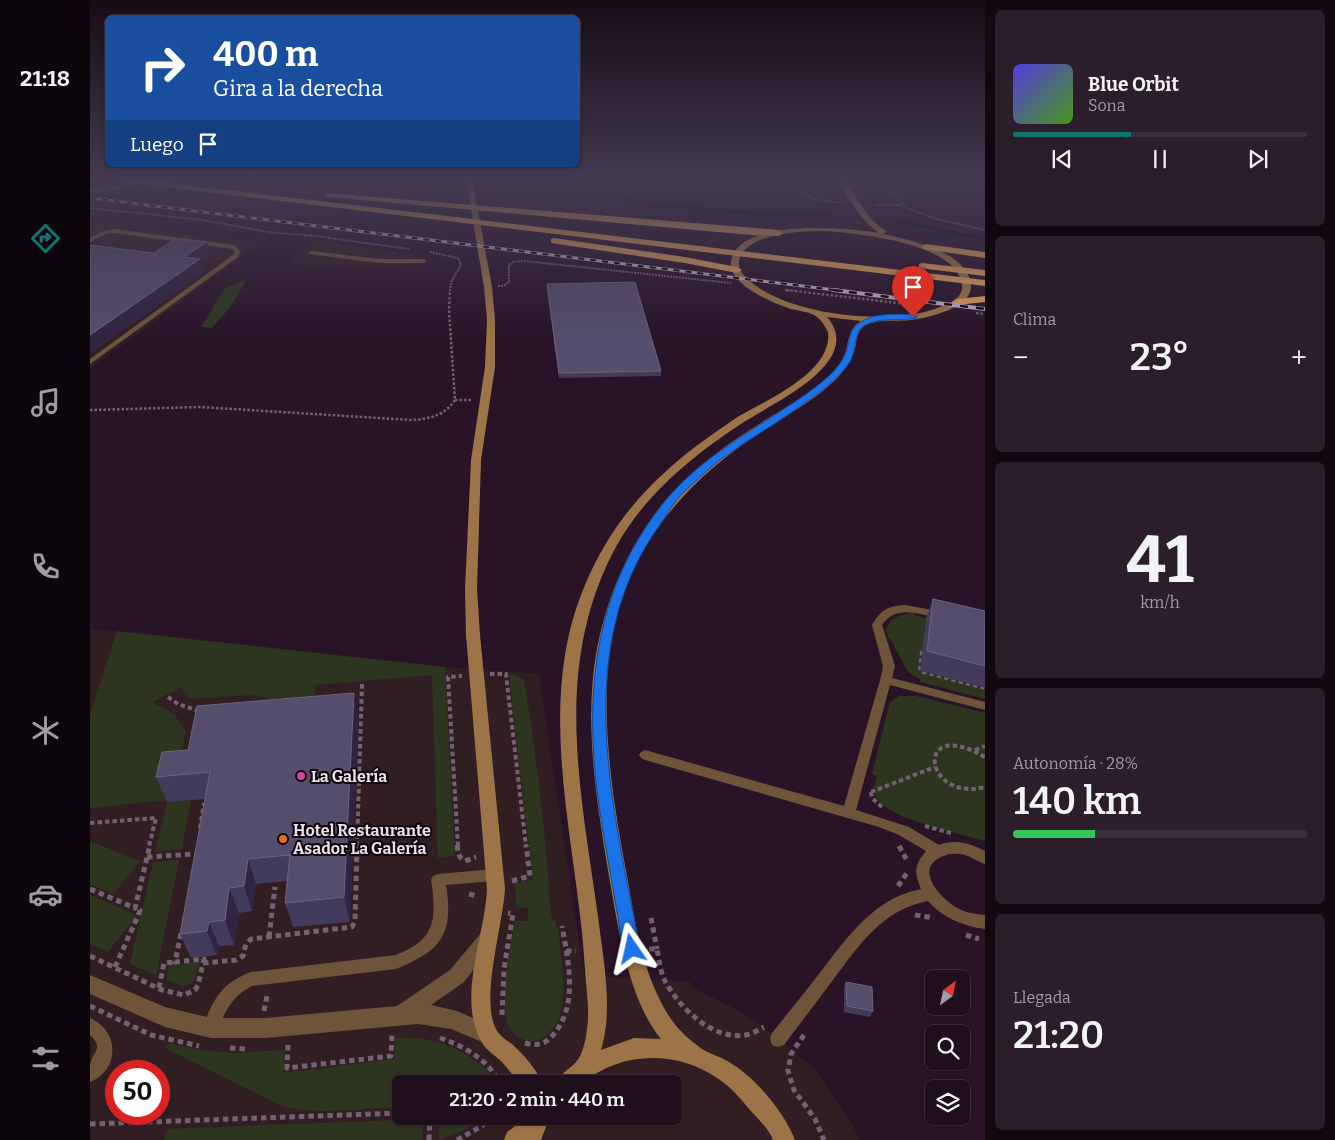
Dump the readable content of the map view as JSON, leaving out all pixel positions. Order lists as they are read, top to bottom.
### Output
{
  "places": ["La Galería", "Hotel Restaurante Asador La Galería"],
  "north": "top right",
  "page": {
    "tabs": "21:18",
    "turn": ["400 m", "Gira a la derecha"],
    "song": ["Blue Orbit", "Sona"],
    "then": "Luego",
    "tile": [
      "Clima",
      ["41", "km/h"],
      ["Autonomía · 28%", "140 km"],
      ["Llegada", "21:20"]
    ],
    "heat": ["−", "23°", "+"],
    "limit": "50",
    "trip": "21:20 · 2 min · 440 m"
  }
}
